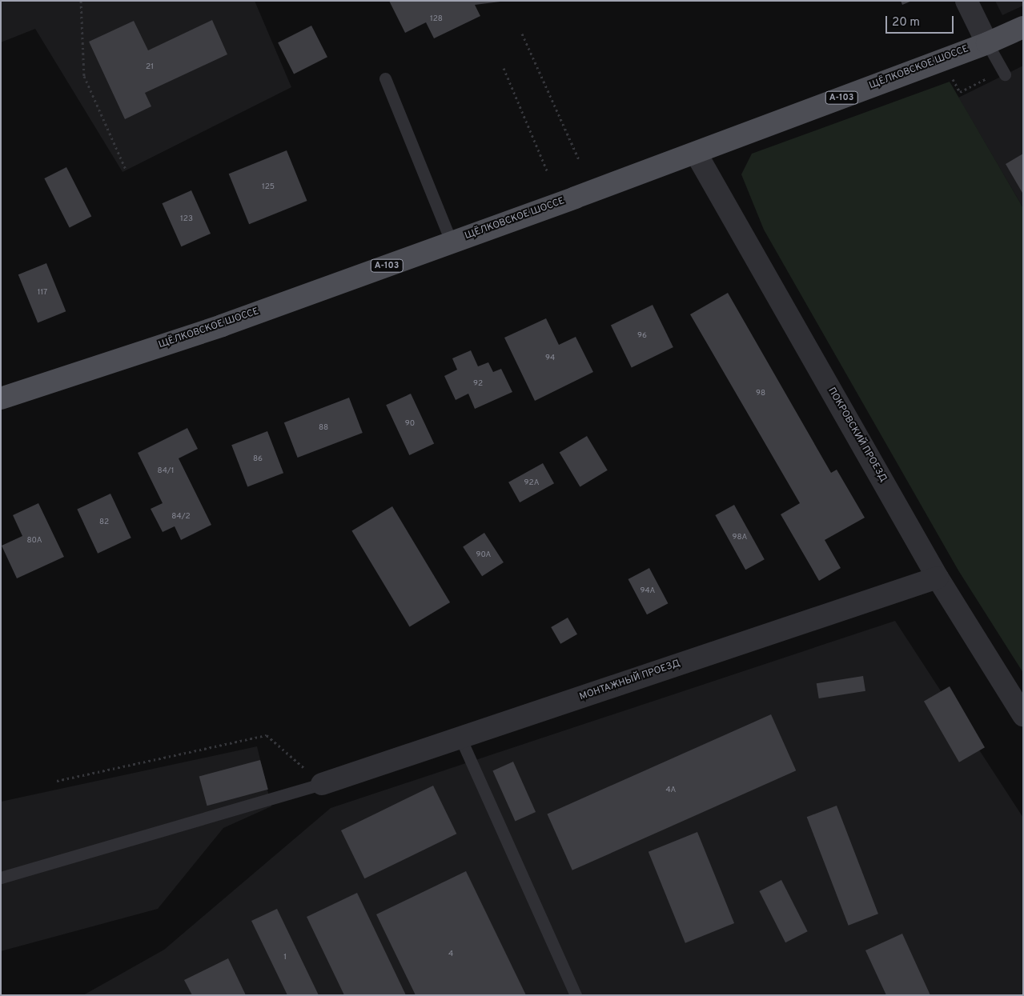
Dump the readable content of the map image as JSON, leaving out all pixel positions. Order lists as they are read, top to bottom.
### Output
{
  "streets": {
    "main road": ["ЩЁЛКОВСКОЕ ШОССЕ", "А-103"],
    "street": ["ПОКРОВСКИЙ ПРОЕЗД", "МОНТАЖНЫЙ ПРОЕЗД"]
  },
  "crossings": [
    ["ЩЁЛКОВСКОЕ ШОССЕ", "ПОКРОВСКИЙ ПРОЕЗД"],
    ["ПОКРОВСКИЙ ПРОЕЗД", "МОНТАЖНЫЙ ПРОЕЗД"]
  ],
  "house_numbers": [
    "128",
    "21",
    "125",
    "123",
    "117",
    "96",
    "94",
    "92",
    "98",
    "90",
    "88",
    "86",
    "84/1",
    "92А",
    "84/2",
    "82",
    "98А",
    "80А",
    "90А",
    "94А",
    "4А",
    "4",
    "1"
  ],
  "scale_bar": "20 m"
}
